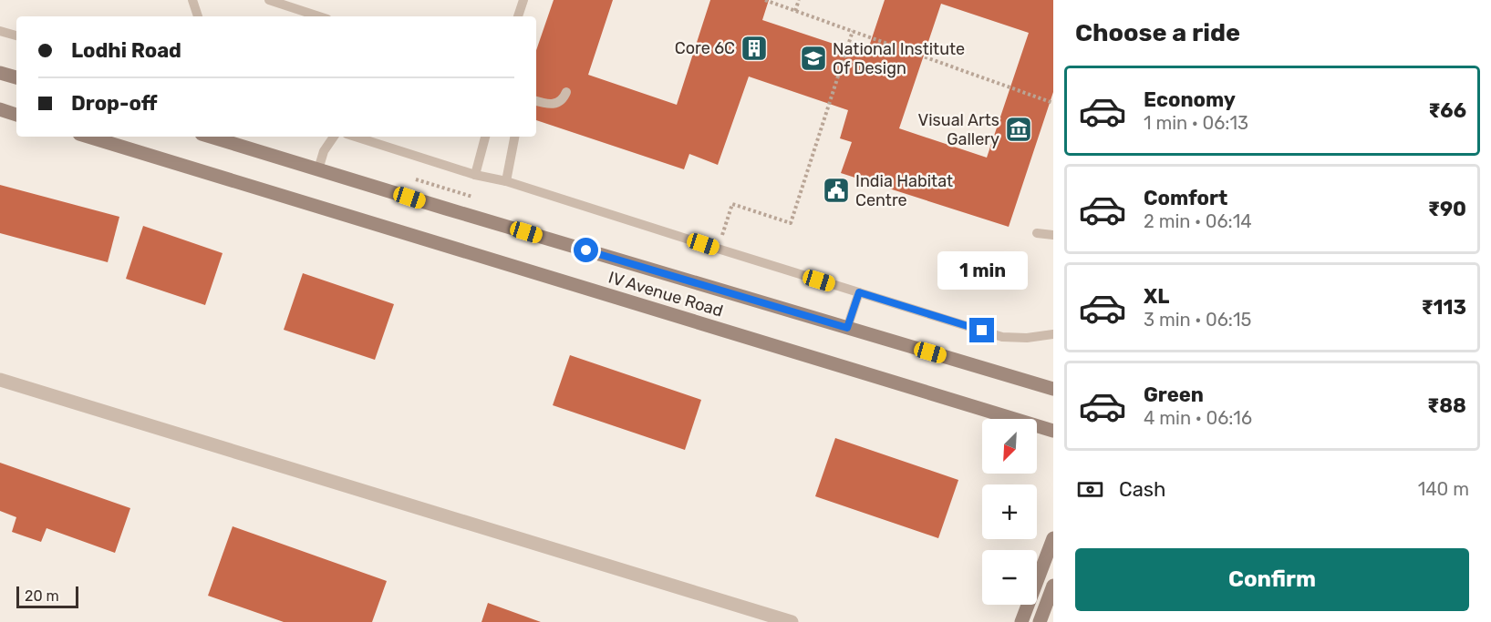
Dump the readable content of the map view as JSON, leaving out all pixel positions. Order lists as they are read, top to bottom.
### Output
{
  "streets": {
    "main road": ["IV Avenue Road"]
  },
  "places": {
    "building": ["Core 6C"],
    "school or university": ["National Institute Of Design"],
    "museum": ["Visual Arts Gallery"],
    "public building": ["India Habitat Centre"]
  },
  "scale_bar": "20 m",
  "north": "bottom left",
  "page": {
    "heading": "Choose a ride",
    "banner": ["Lodhi Road", "Drop-off"],
    "list": [
      {
        "name": "Economy",
        "note": "1 min · 06:13",
        "value": "₹66"
      },
      {
        "name": "Comfort",
        "note": "2 min · 06:14",
        "value": "₹90"
      },
      {
        "name": "XL",
        "note": "3 min · 06:15",
        "value": "₹113"
      },
      {
        "name": "Green",
        "note": "4 min · 06:16",
        "value": "₹88"
      }
    ],
    "bubble": "1 min",
    "map_buttons": ["+", "−"],
    "pay": ["Cash", "140 m"],
    "buttons": "Confirm",
    "scale": "20 m"
  }
}
